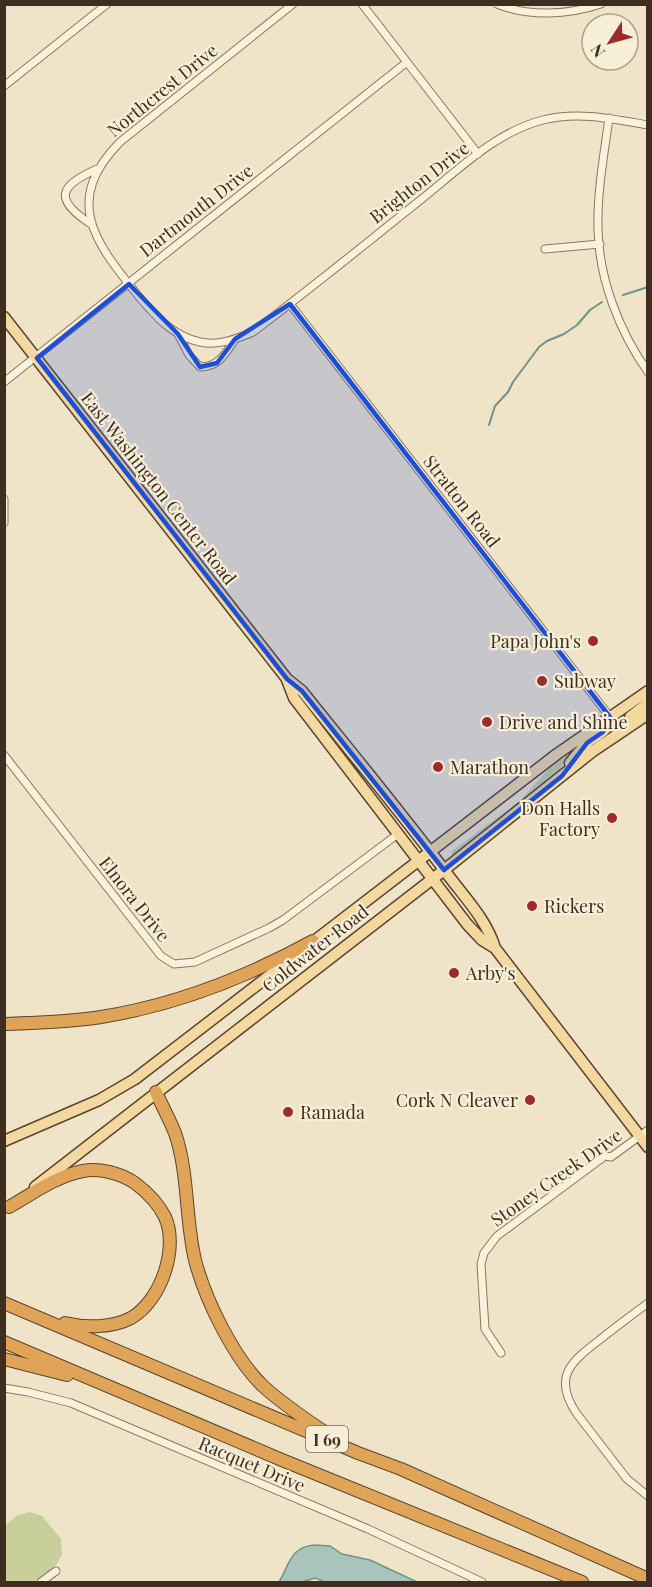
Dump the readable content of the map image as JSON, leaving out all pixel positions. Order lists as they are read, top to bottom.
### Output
{
  "streets": {
    "highway": ["I 69"],
    "main road": ["East Washington Center Road", "Coldwater Road"],
    "street": [
      "Northcrest Drive",
      "Brighton Drive",
      "Dartmouth Drive",
      "Stratton Road",
      "Elnora Drive",
      "Stoney Creek Drive",
      "Racquet Drive"
    ]
  },
  "crossings": [
    ["Northcrest Drive", "Brighton Drive"],
    ["Northcrest Drive", "Dartmouth Drive"],
    ["Brighton Drive", "Dartmouth Drive"],
    ["Brighton Drive", "Stratton Road"],
    ["Dartmouth Drive", "East Washington Center Road"],
    ["East Washington Center Road", "Elnora Drive"],
    ["East Washington Center Road", "Coldwater Road"],
    ["East Washington Center Road", "Stoney Creek Drive"],
    ["Stratton Road", "Coldwater Road"]
  ],
  "places": [
    "Papa John's",
    "Subway",
    "Drive and Shine",
    "Marathon",
    "Don Halls Factory",
    "Rickers",
    "Arby's",
    "Cork N Cleaver",
    "Ramada"
  ],
  "north": "bottom left"
}
